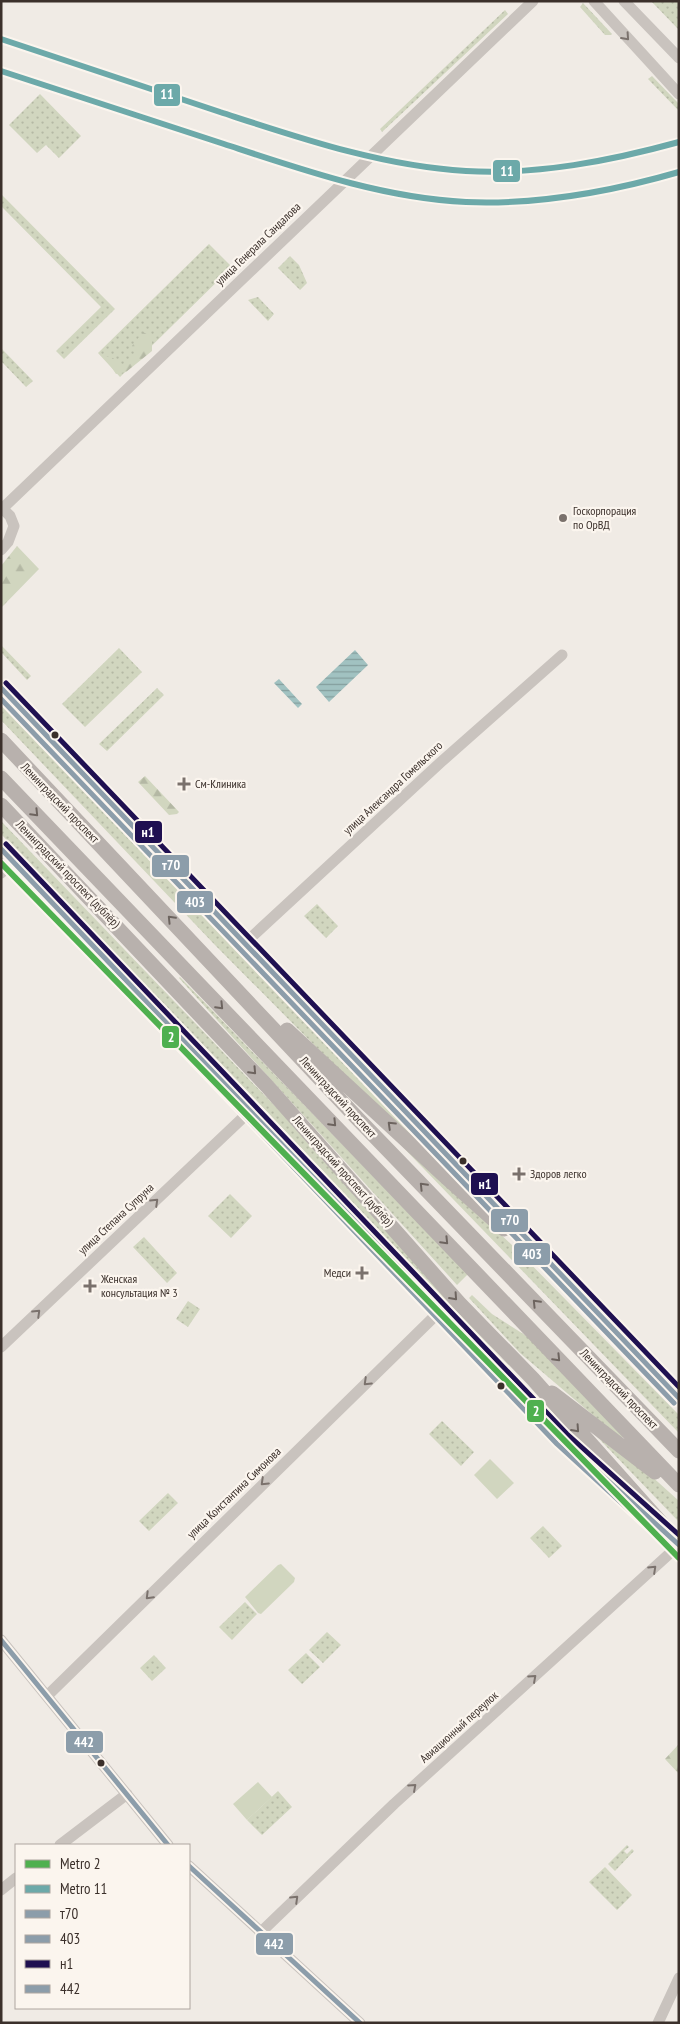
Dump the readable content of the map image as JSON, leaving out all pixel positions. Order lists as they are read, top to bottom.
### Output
{
  "streets": {
    "main road": ["Ленинградский проспект", "Ленинградский проспект (дублёр)"],
    "street": [
      "улица Генерала Сандалова",
      "улица Александра Гомельского",
      "улица Степана Супруна",
      "улица Константина Симонова",
      "Авиационный переулок"
    ]
  },
  "crossings": [
    ["Ленинградский проспект (дублёр)", "улица Степана Супруна"],
    ["Ленинградский проспект (дублёр)", "улица Константина Симонова"],
    ["Ленинградский проспект (дублёр)", "Авиационный переулок"]
  ],
  "one_way": ["улица Степана Супруна", "улица Константина Симонова", "Авиационный переулок"],
  "places": {
    "other": ["Госкорпорация по ОрВД"],
    "health": [
      "См-Клиника",
      "Здоров легко",
      "Медси",
      "Женская консультация № 3"
    ]
  },
  "lines": [
    "metro line 11",
    "transit line н1",
    "transit line т70",
    "transit line 403",
    "metro line 2",
    "transit line 442"
  ],
  "legend": [
    "Metro 2",
    "Metro 11",
    "т70",
    "403",
    "н1",
    "442"
  ]
}
